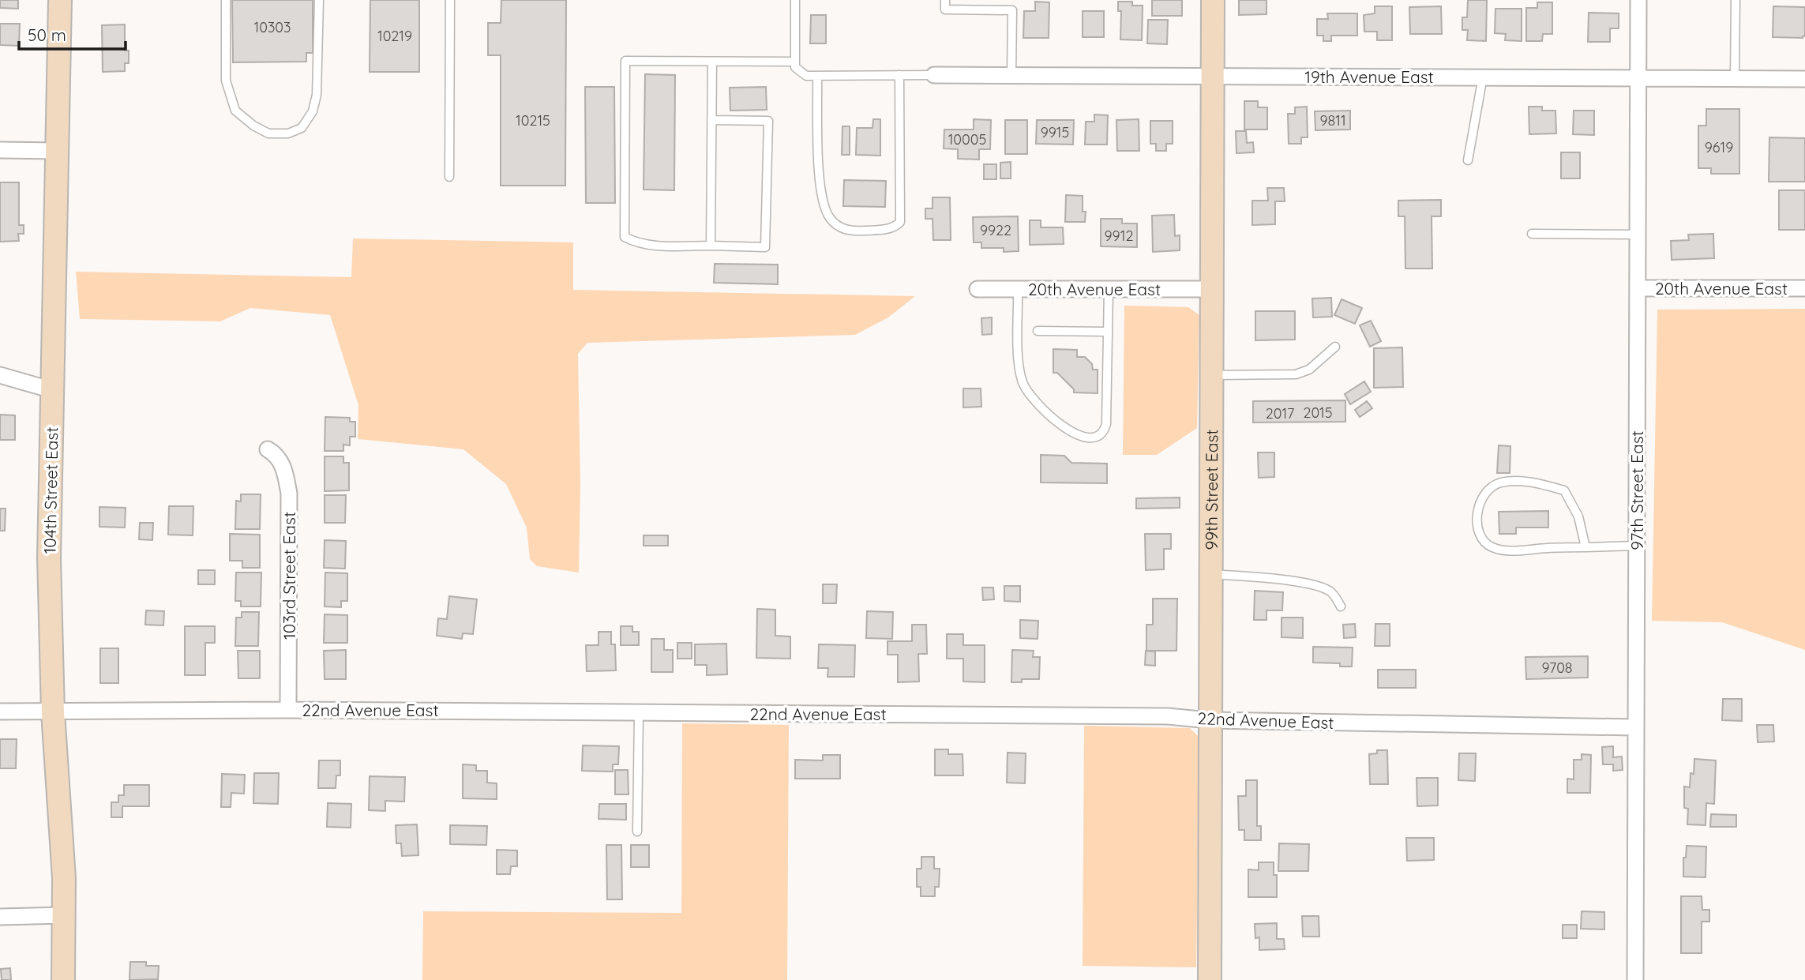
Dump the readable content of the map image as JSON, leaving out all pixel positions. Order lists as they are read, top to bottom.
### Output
{
  "streets": {
    "street": [
      "19th Avenue East",
      "20th Avenue East",
      "99th Street East",
      "104th Street East",
      "97th Street East",
      "103rd Street East",
      "22nd Avenue East"
    ]
  },
  "crossings": [
    ["19th Avenue East", "99th Street East"],
    ["19th Avenue East", "97th Street East"],
    ["20th Avenue East", "99th Street East"],
    ["20th Avenue East", "97th Street East"],
    ["99th Street East", "22nd Avenue East"],
    ["104th Street East", "22nd Avenue East"],
    ["97th Street East", "22nd Avenue East"],
    ["103rd Street East", "22nd Avenue East"]
  ],
  "house_numbers": [
    "10303",
    "10219",
    "10215",
    "9811",
    "9915",
    "10005",
    "9619",
    "9922",
    "9912",
    "2015",
    "2017",
    "9708"
  ],
  "scale_bar": "50 m"
}
